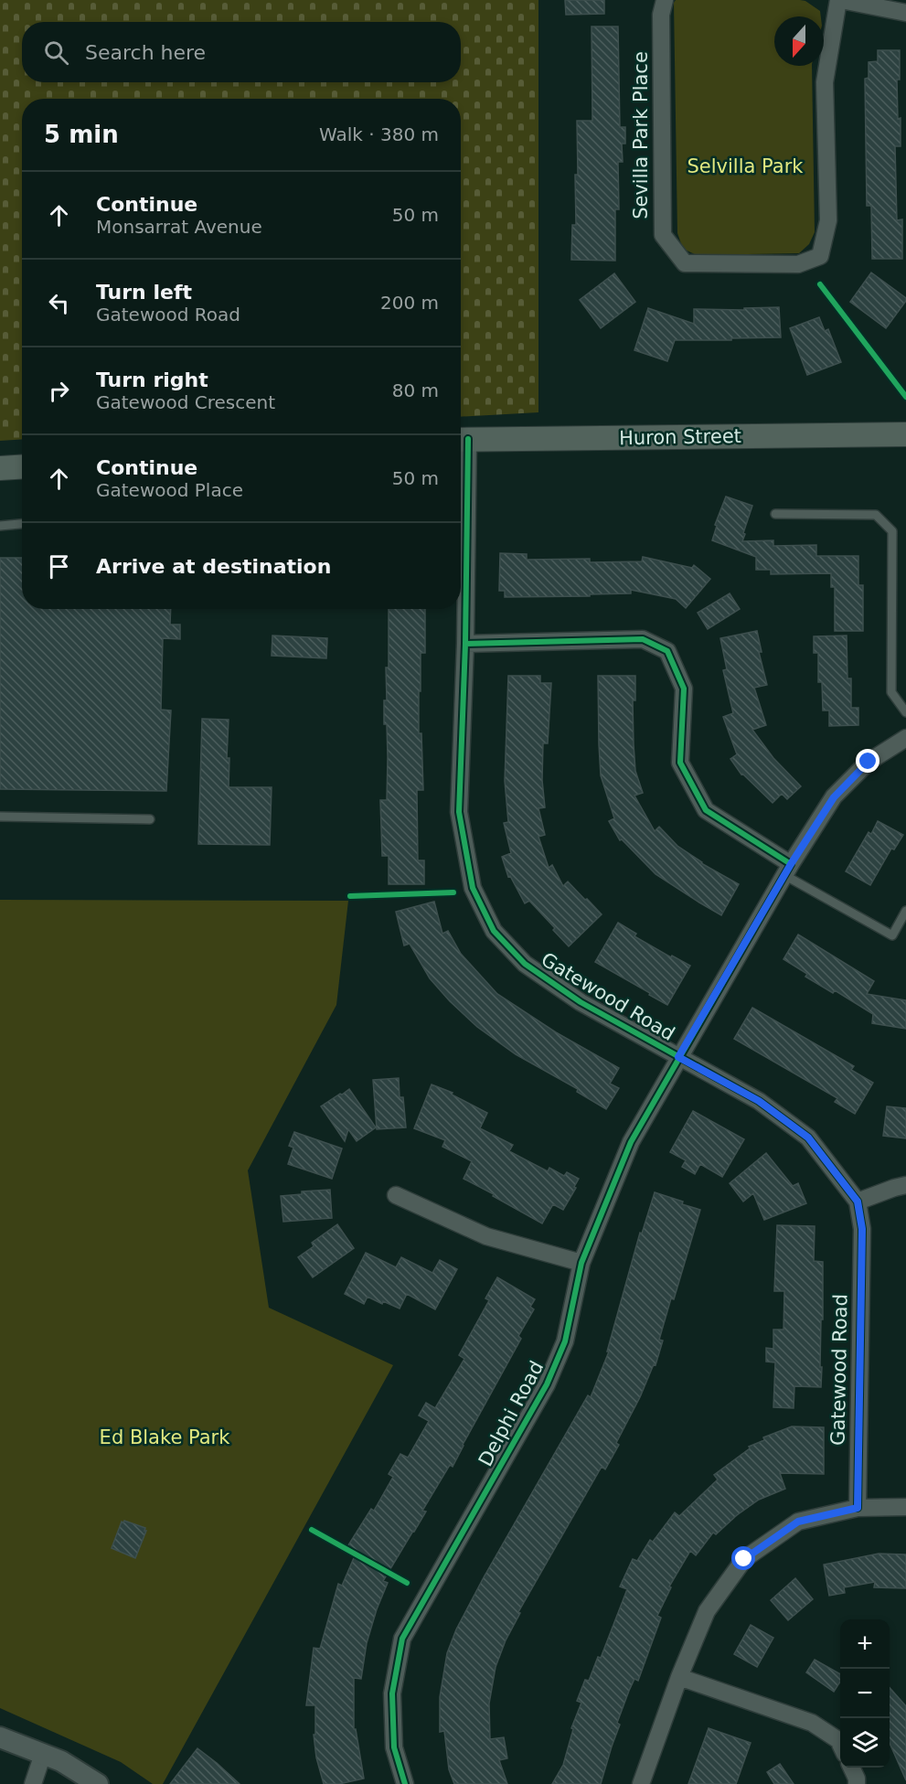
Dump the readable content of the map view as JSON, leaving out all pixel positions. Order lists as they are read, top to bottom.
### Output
{
  "streets": {
    "main road": ["Huron Street"],
    "street": ["Sevilla Park Place", "Gatewood Road", "Delphi Road"]
  },
  "crossings": [
    ["Huron Street", "Gatewood Road"],
    ["Gatewood Road", "Delphi Road"]
  ],
  "parks": ["Selvilla Park", "Ed Blake Park"],
  "north": "bottom",
  "page": {
    "search": "Search here",
    "heading": ["5 min", "Walk · 380 m"],
    "list": [
      ["Continue", "Monsarrat Avenue", "50 m"],
      ["Turn left", "Gatewood Road", "200 m"],
      ["Turn right", "Gatewood Crescent", "80 m"],
      ["Continue", "Gatewood Place", "50 m"],
      "Arrive at destination"
    ],
    "map_buttons": ["+", "−"]
  }
}
